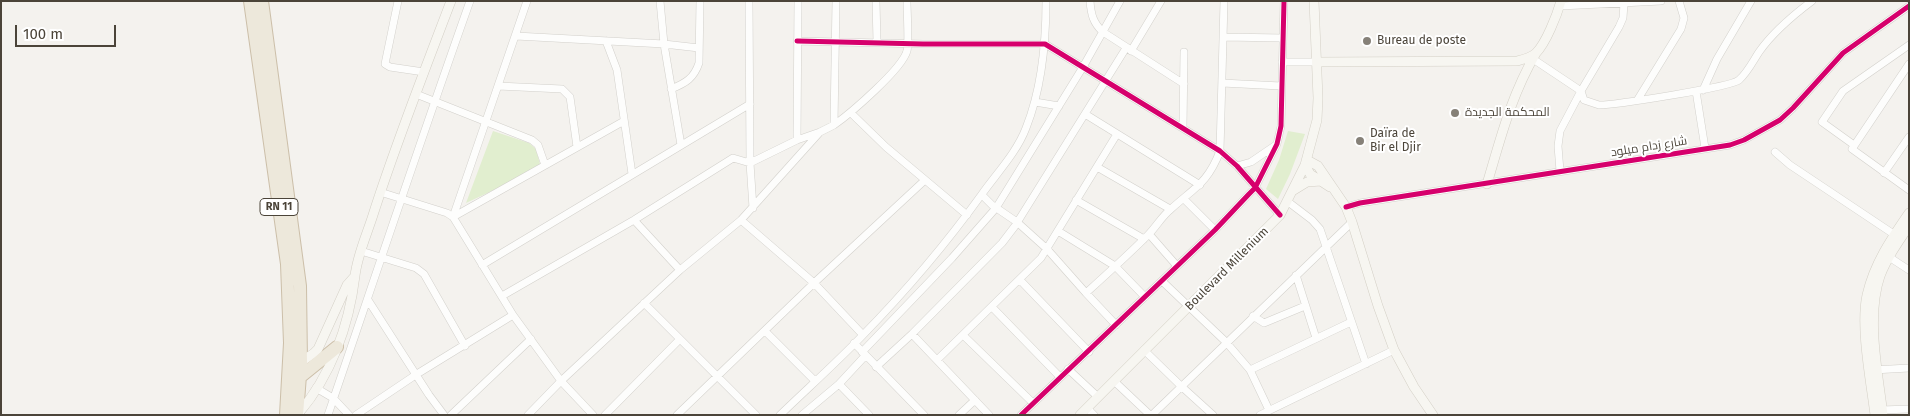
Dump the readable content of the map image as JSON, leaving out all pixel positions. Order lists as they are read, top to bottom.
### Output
{
  "streets": {
    "highway": ["RN 11"],
    "street": ["شارع زدام ميلود", "Boulevard Millenium"]
  },
  "places": ["Bureau de poste", "المحكمة الجديدة", "Daïra de Bir el Djir"],
  "scale_bar": "100 m"
}
